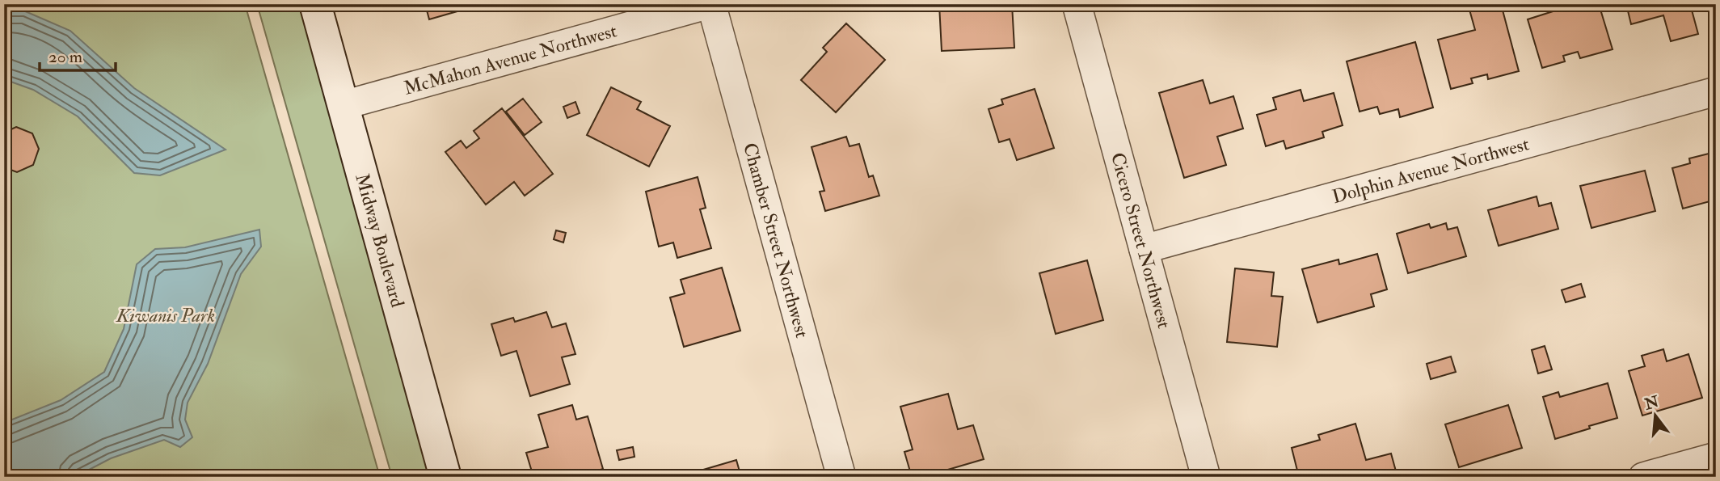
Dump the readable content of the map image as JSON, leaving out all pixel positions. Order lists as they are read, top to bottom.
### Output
{
  "streets": {
    "street": [
      "McMahon Avenue Northwest",
      "Dolphin Avenue Northwest",
      "Midway Boulevard",
      "Chamber Street Northwest",
      "Cicero Street Northwest"
    ]
  },
  "crossings": [
    ["McMahon Avenue Northwest", "Midway Boulevard"],
    ["McMahon Avenue Northwest", "Chamber Street Northwest"],
    ["Dolphin Avenue Northwest", "Cicero Street Northwest"]
  ],
  "parks": ["Kiwanis Park"],
  "scale_bar": "20 m",
  "north": "top"
}
